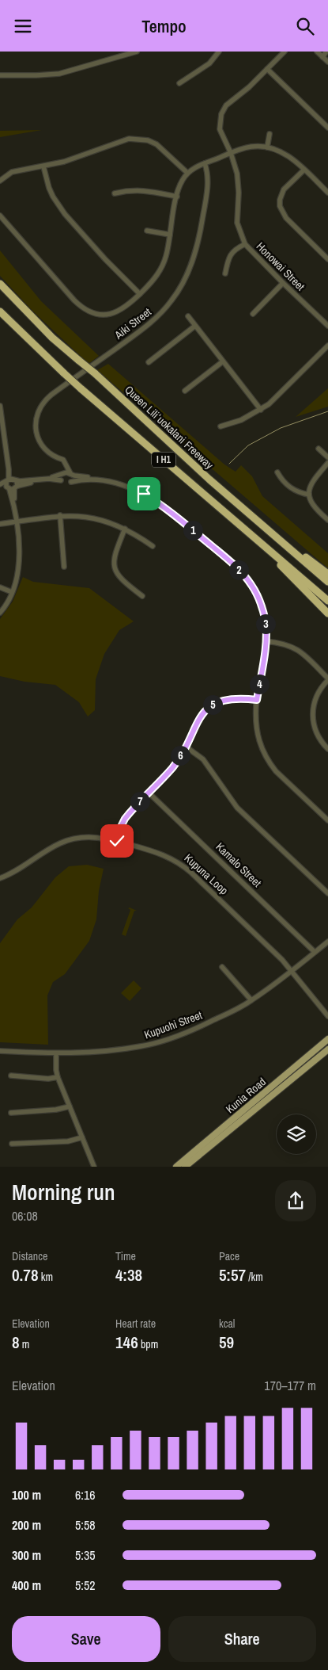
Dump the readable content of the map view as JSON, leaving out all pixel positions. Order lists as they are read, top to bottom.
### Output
{
  "streets": {
    "highway": ["Queen Liliʻuokalani Freeway", "I H1"],
    "main road": ["Kunia Road"],
    "street": [
      "Honowai Street",
      "Aiki Street",
      "Kamalo Street",
      "Kupuna Loop",
      "Kupuohi Street"
    ]
  },
  "crossings": [
    ["Kamalo Street", "Kupuohi Street"],
    ["Kupuna Loop", "Kupuohi Street"]
  ],
  "page": {
    "header": "Tempo",
    "pins": [
      "1",
      "2",
      "3",
      "4",
      "5",
      "6",
      "7"
    ],
    "heading": ["Morning run", "06:08"],
    "stats": [
      ["Distance", "0.78 km"],
      ["Time", "4:38"],
      ["Pace", "5:57 /km"],
      ["Elevation", "8 m"],
      ["Heart rate", "146 bpm"],
      ["kcal", "59"]
    ],
    "chart": ["Elevation", "170–177 m"],
    "list": [
      {
        "name": "100 m",
        "note": "6:16"
      },
      {
        "name": "200 m",
        "note": "5:58"
      },
      {
        "name": "300 m",
        "note": "5:35"
      },
      {
        "name": "400 m",
        "note": "5:52"
      }
    ],
    "buttons": ["Save", "Share"]
  }
}
